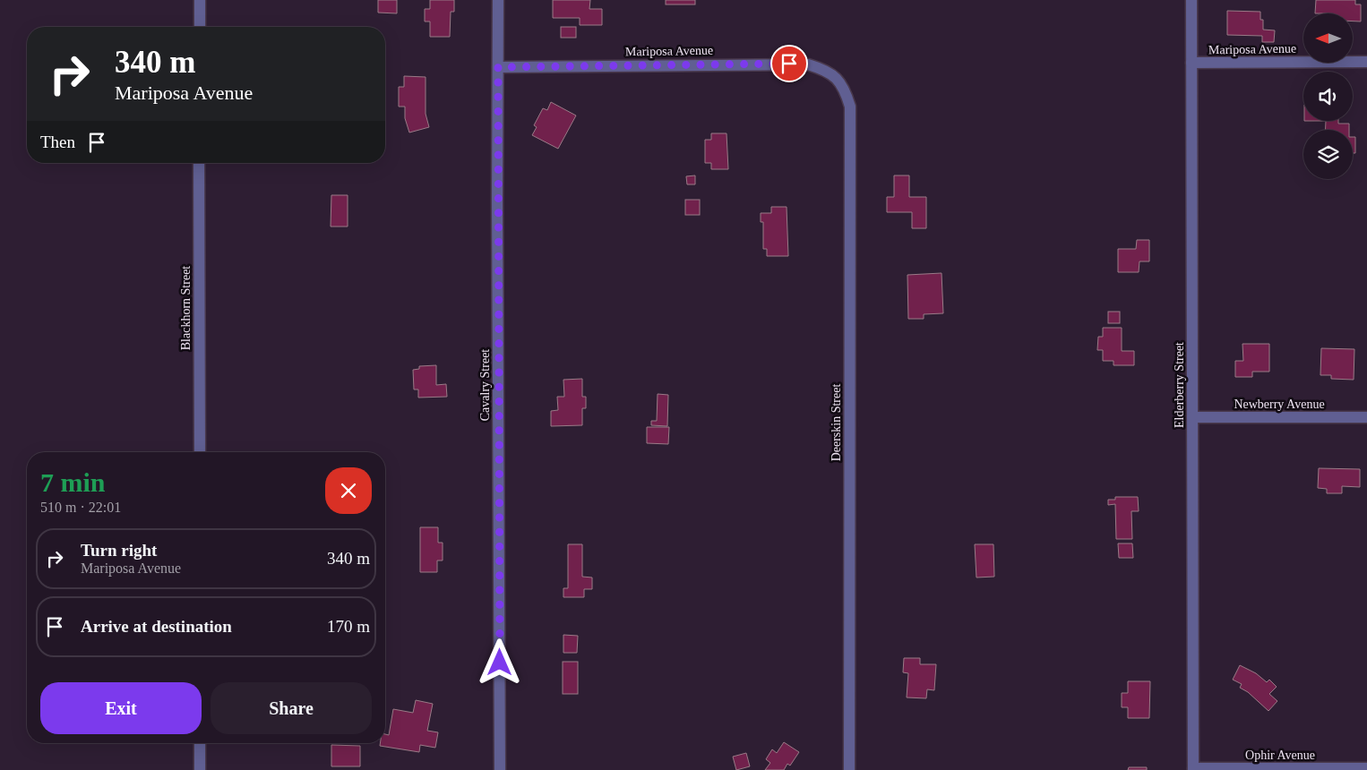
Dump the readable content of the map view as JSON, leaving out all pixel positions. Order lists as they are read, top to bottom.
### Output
{
  "streets": {
    "street": [
      "Mariposa Avenue",
      "Blackhorn Street",
      "Cavalry Street",
      "Elderberry Street",
      "Newberry Avenue",
      "Deerskin Street",
      "Ophir Avenue"
    ]
  },
  "crossings": [
    ["Mariposa Avenue", "Cavalry Street"],
    ["Mariposa Avenue", "Elderberry Street"],
    ["Mariposa Avenue", "Deerskin Street"],
    ["Elderberry Street", "Newberry Avenue"],
    ["Elderberry Street", "Ophir Avenue"]
  ],
  "north": "left",
  "page": {
    "turn": ["340 m", "Mariposa Avenue"],
    "then": "Then",
    "heading": ["7 min", "510 m · 22:01"],
    "list": [
      {
        "name": "Turn right",
        "note": "Mariposa Avenue",
        "value": "340 m"
      },
      {
        "name": "Arrive at destination",
        "value": "170 m"
      }
    ],
    "buttons": ["Exit", "Share"]
  }
}
